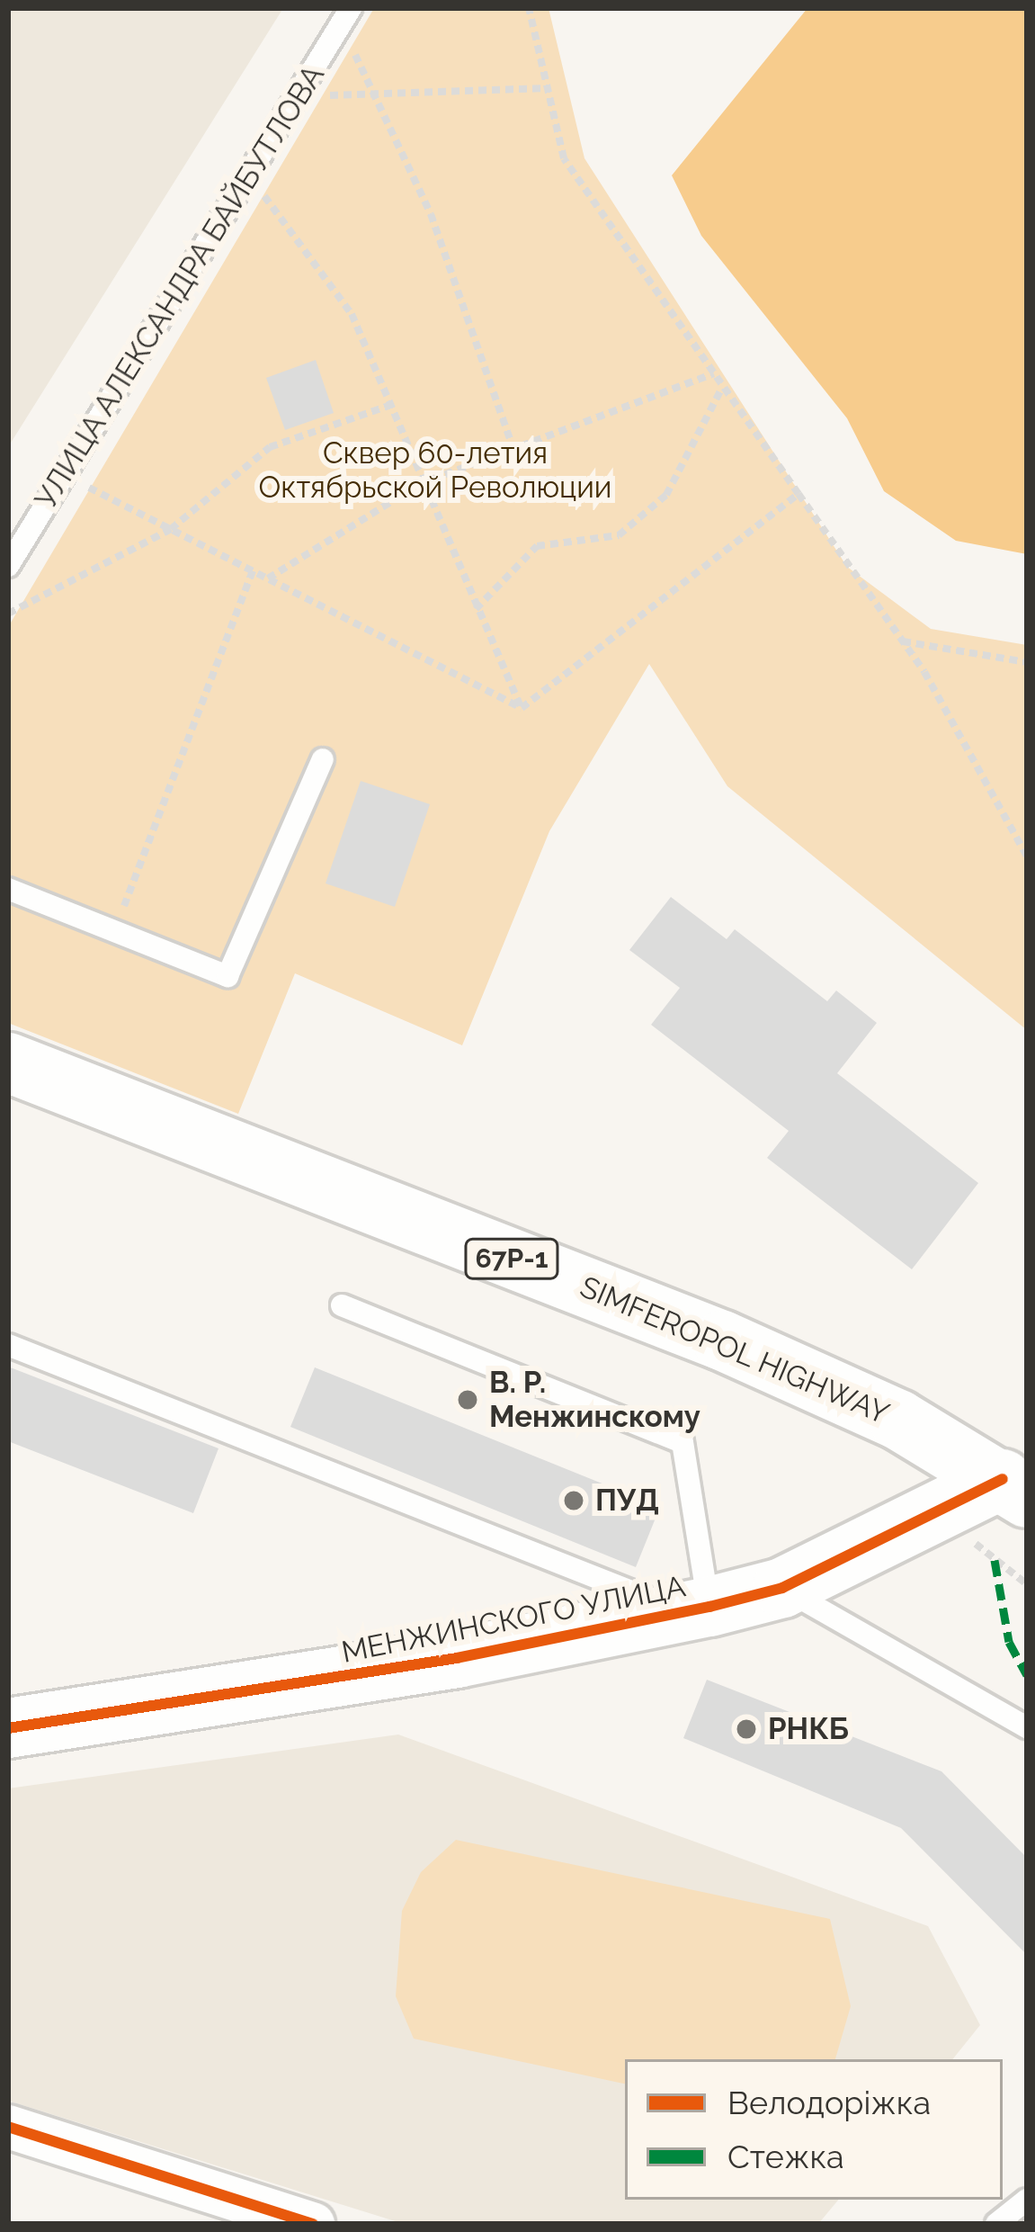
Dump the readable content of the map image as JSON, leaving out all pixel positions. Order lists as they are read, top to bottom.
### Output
{
  "streets": {
    "main road": ["67Р-1", "SIMFEROPOL HIGHWAY", "МЕНЖИНСКОГО УЛИЦА"],
    "lane": ["УЛИЦА АЛЕКСАНДРА БАЙБУТЛОВА"]
  },
  "crossings": [
    ["SIMFEROPOL HIGHWAY", "МЕНЖИНСКОГО УЛИЦА"]
  ],
  "parks": ["Сквер 60-летия Октябрьской Революции"],
  "places": ["В. Р. Менжинскому", "ПУД", "РНКБ"],
  "legend": ["Велодоріжка", "Стежка"]
}
